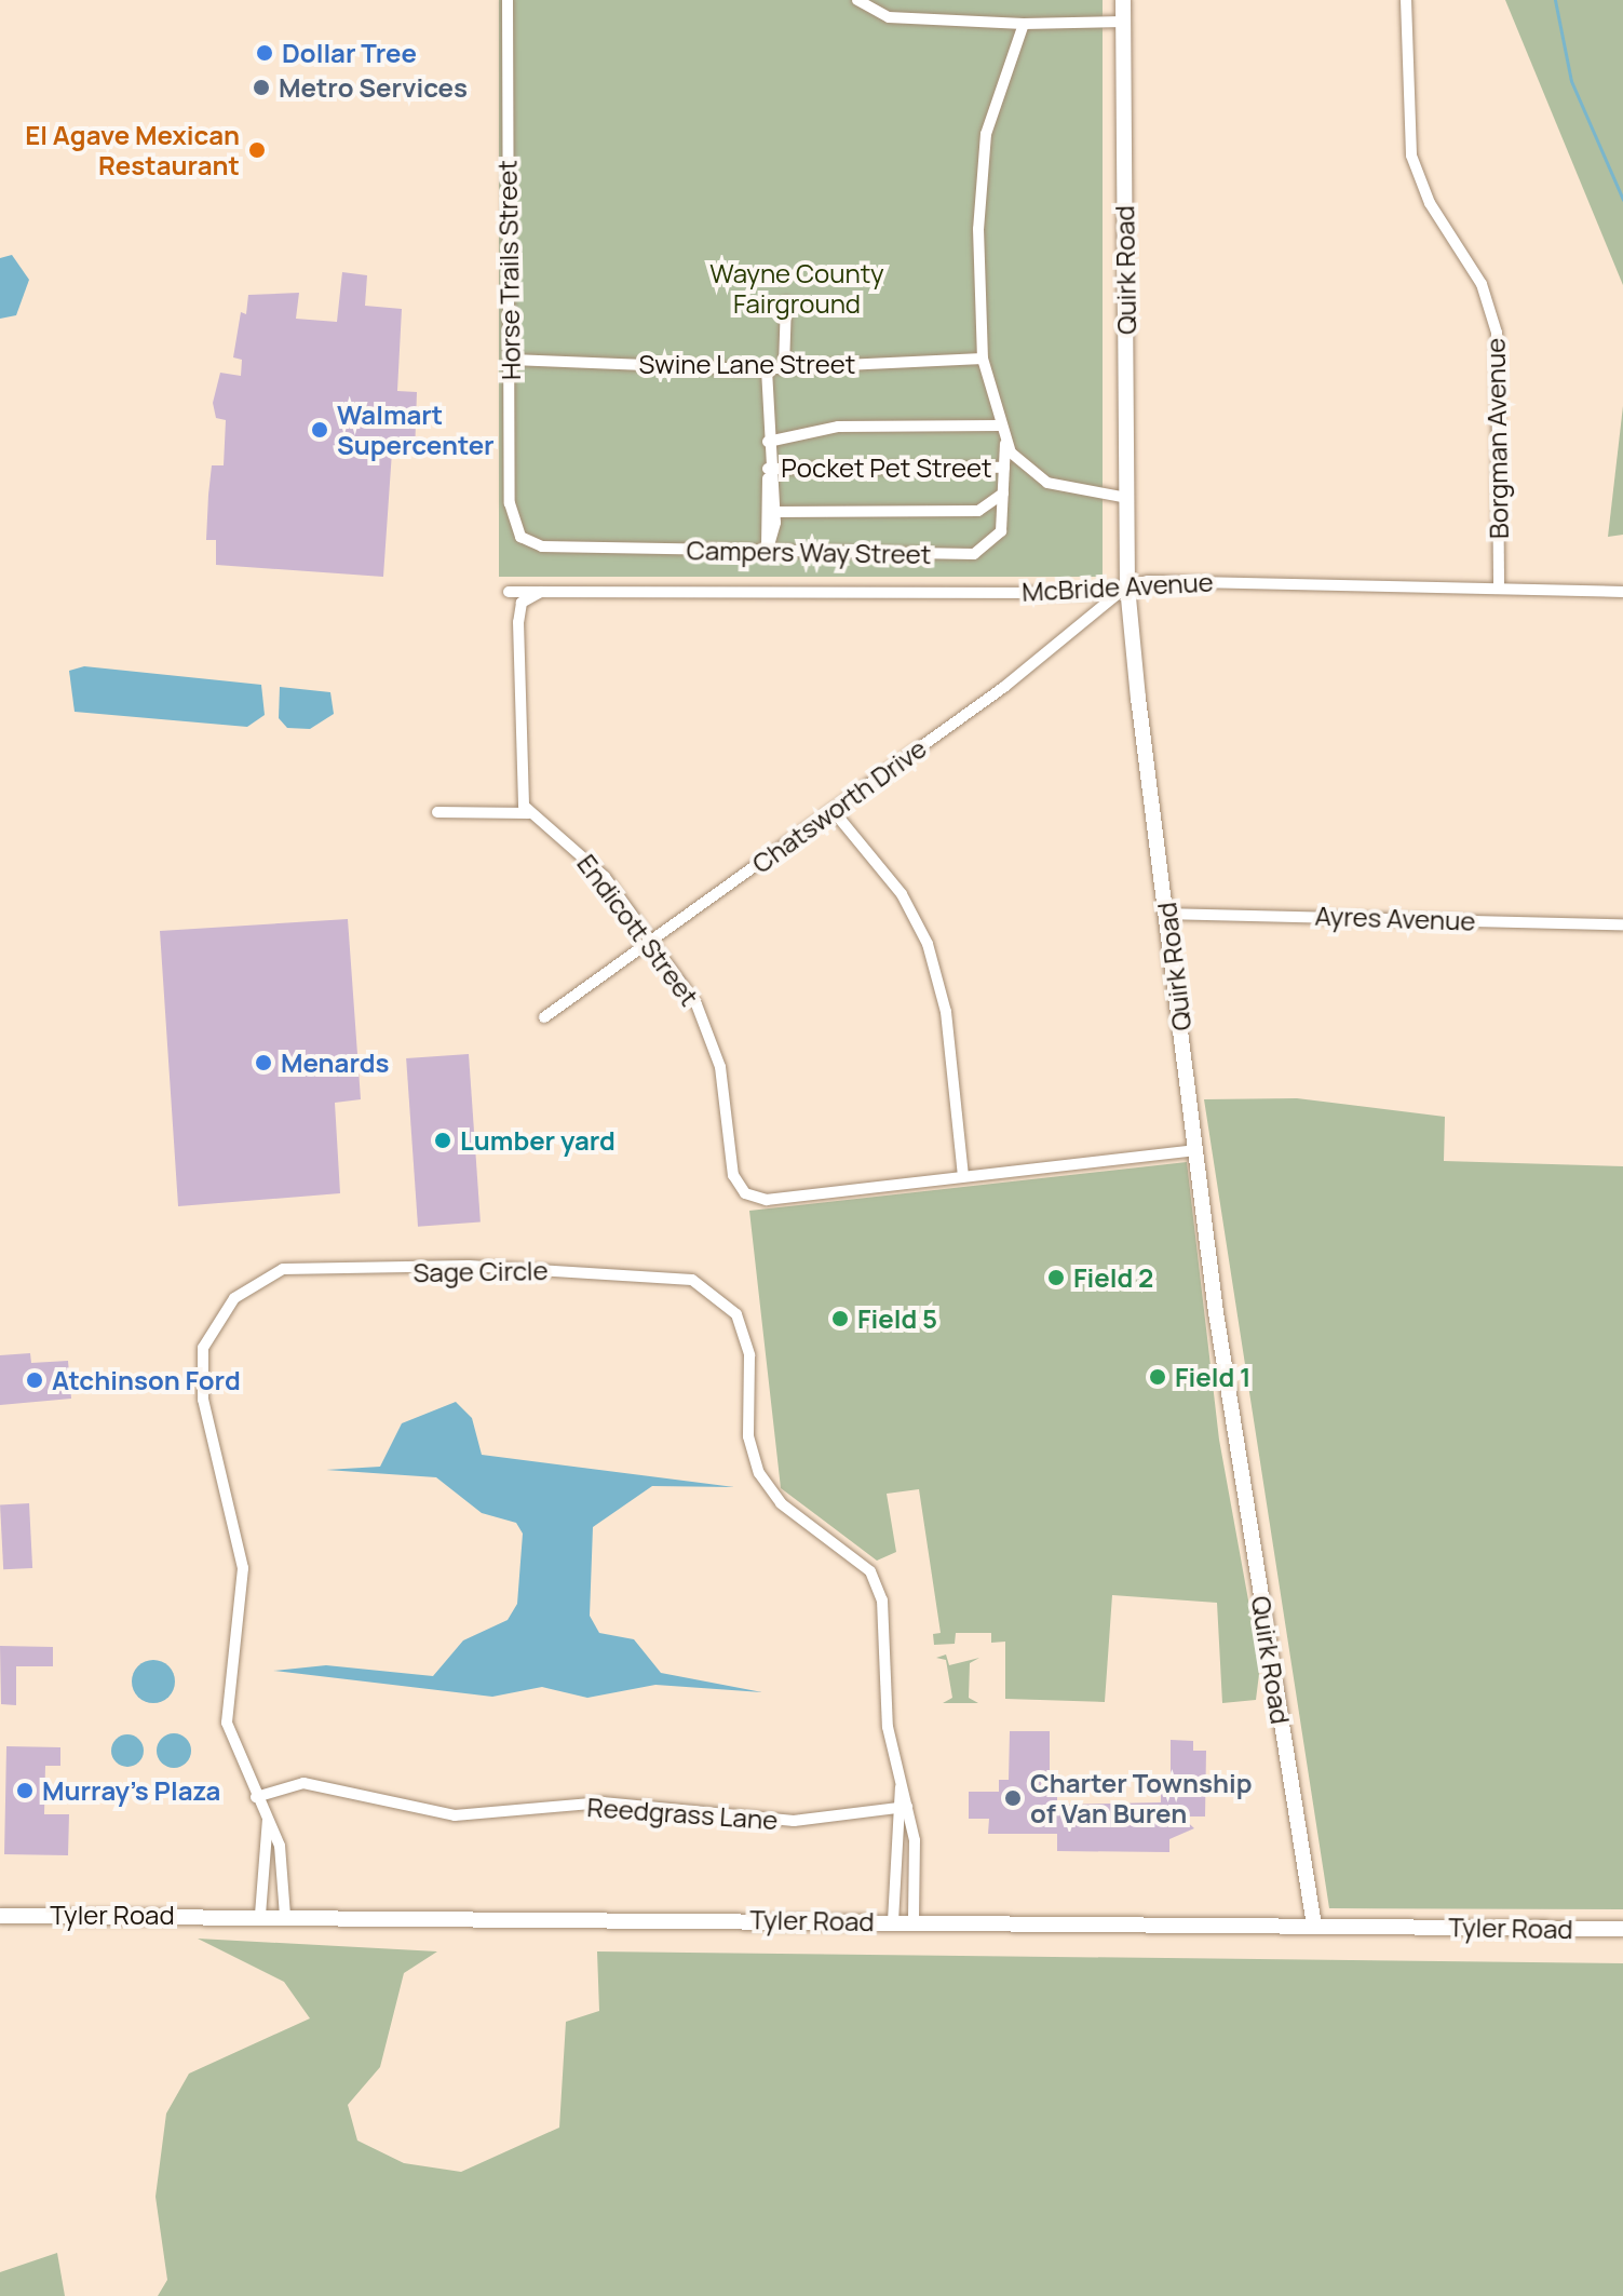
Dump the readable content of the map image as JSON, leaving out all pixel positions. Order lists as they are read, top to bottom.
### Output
{
  "streets": {
    "street": [
      "Horse Trails Street",
      "Quirk Road",
      "Swine Lane Street",
      "Borgman Avenue",
      "Pocket Pet Street",
      "Campers Way Street",
      "McBride Avenue",
      "Chatsworth Drive",
      "Ayres Avenue",
      "Endicott Street",
      "Sage Circle",
      "Reedgrass Lane",
      "Tyler Road"
    ]
  },
  "crossings": [
    ["Horse Trails Street", "Swine Lane Street"],
    ["Horse Trails Street", "Campers Way Street"],
    ["Quirk Road", "McBride Avenue"],
    ["Quirk Road", "Chatsworth Drive"],
    ["Quirk Road", "Ayres Avenue"],
    ["Quirk Road", "Tyler Road"],
    ["Borgman Avenue", "McBride Avenue"],
    ["Pocket Pet Street", "Campers Way Street"],
    ["McBride Avenue", "Chatsworth Drive"],
    ["Chatsworth Drive", "Endicott Street"],
    ["Sage Circle", "Reedgrass Lane"],
    ["Sage Circle", "Tyler Road"]
  ],
  "parks": ["Wayne County Fairground"],
  "places": [
    "Dollar Tree",
    "Metro Services",
    "El Agave Mexican Restaurant",
    "Walmart Supercenter",
    "Menards",
    "Lumber yard",
    "Field 2",
    "Field 5",
    "Field 1",
    "Atchinson Ford",
    "Murray's Plaza",
    "Charter Township of Van Buren"
  ]
}
